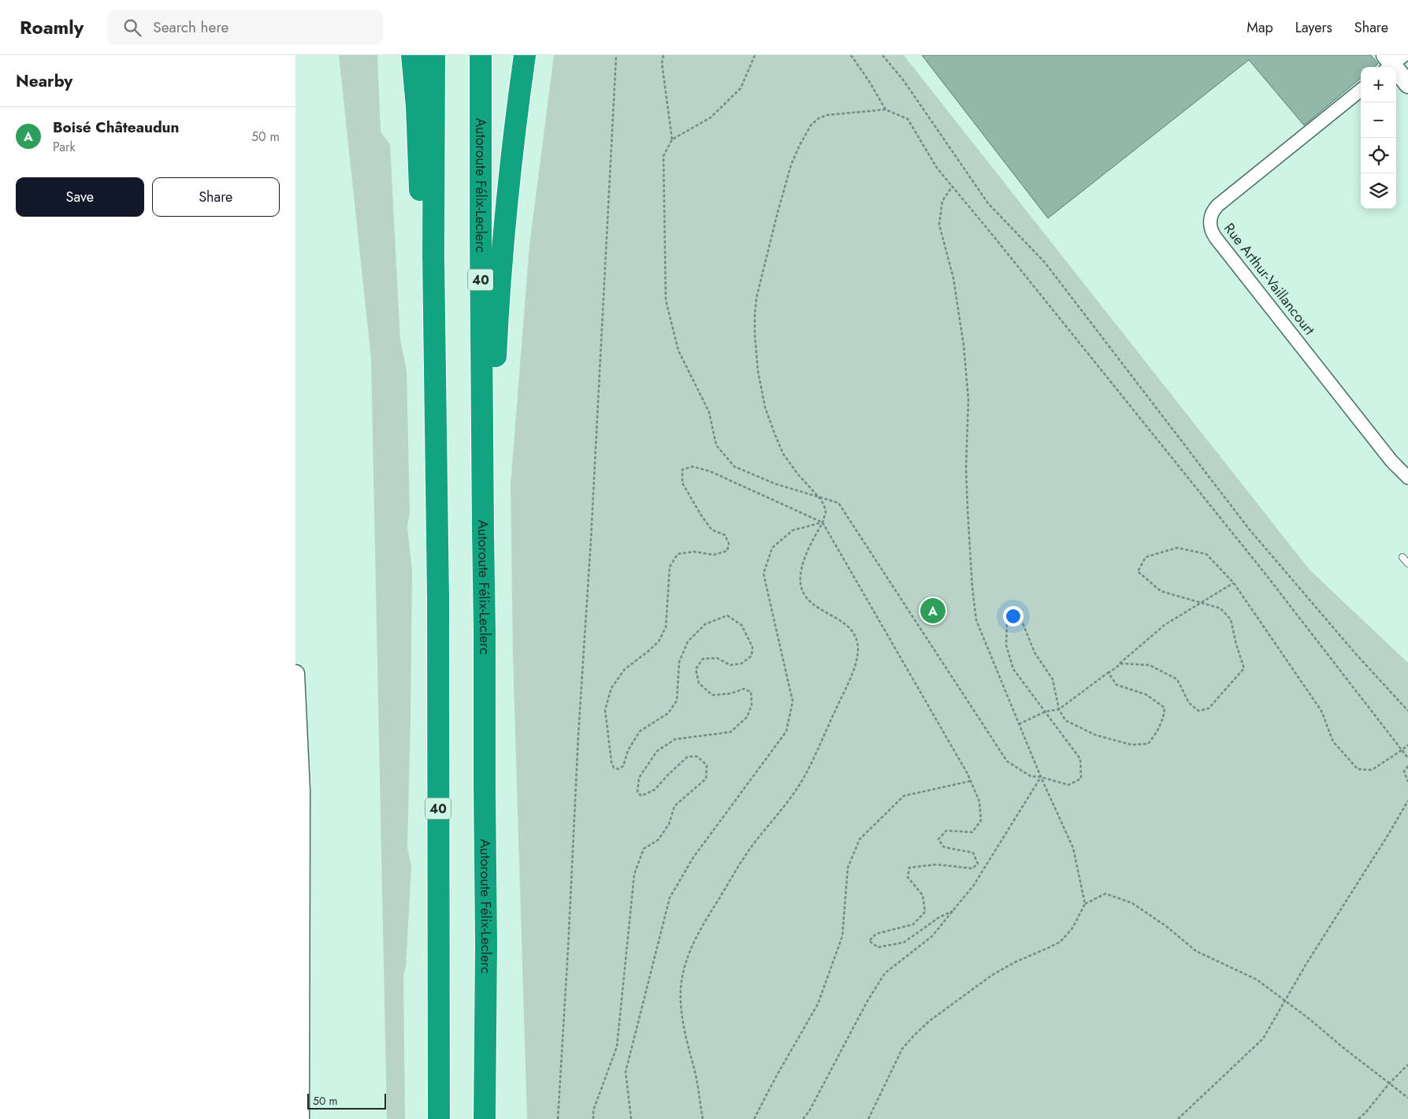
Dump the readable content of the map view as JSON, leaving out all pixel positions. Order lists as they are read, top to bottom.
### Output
{
  "streets": {
    "highway": ["Autoroute Félix-Leclerc", "40"],
    "street": ["Rue Arthur-Vaillancourt"]
  },
  "scale_bar": "50 m",
  "page": {
    "header": "Roamly",
    "search": "Search here",
    "nav": ["Map", "Layers", "Share"],
    "heading": "Nearby",
    "map_buttons": ["+", "−"],
    "list": [
      {
        "mark": "A",
        "name": "Boisé Châteaudun",
        "note": "Park",
        "value": "50 m"
      }
    ],
    "buttons": ["Save", "Share"],
    "pins": "A",
    "scale": "50 m"
  }
}
